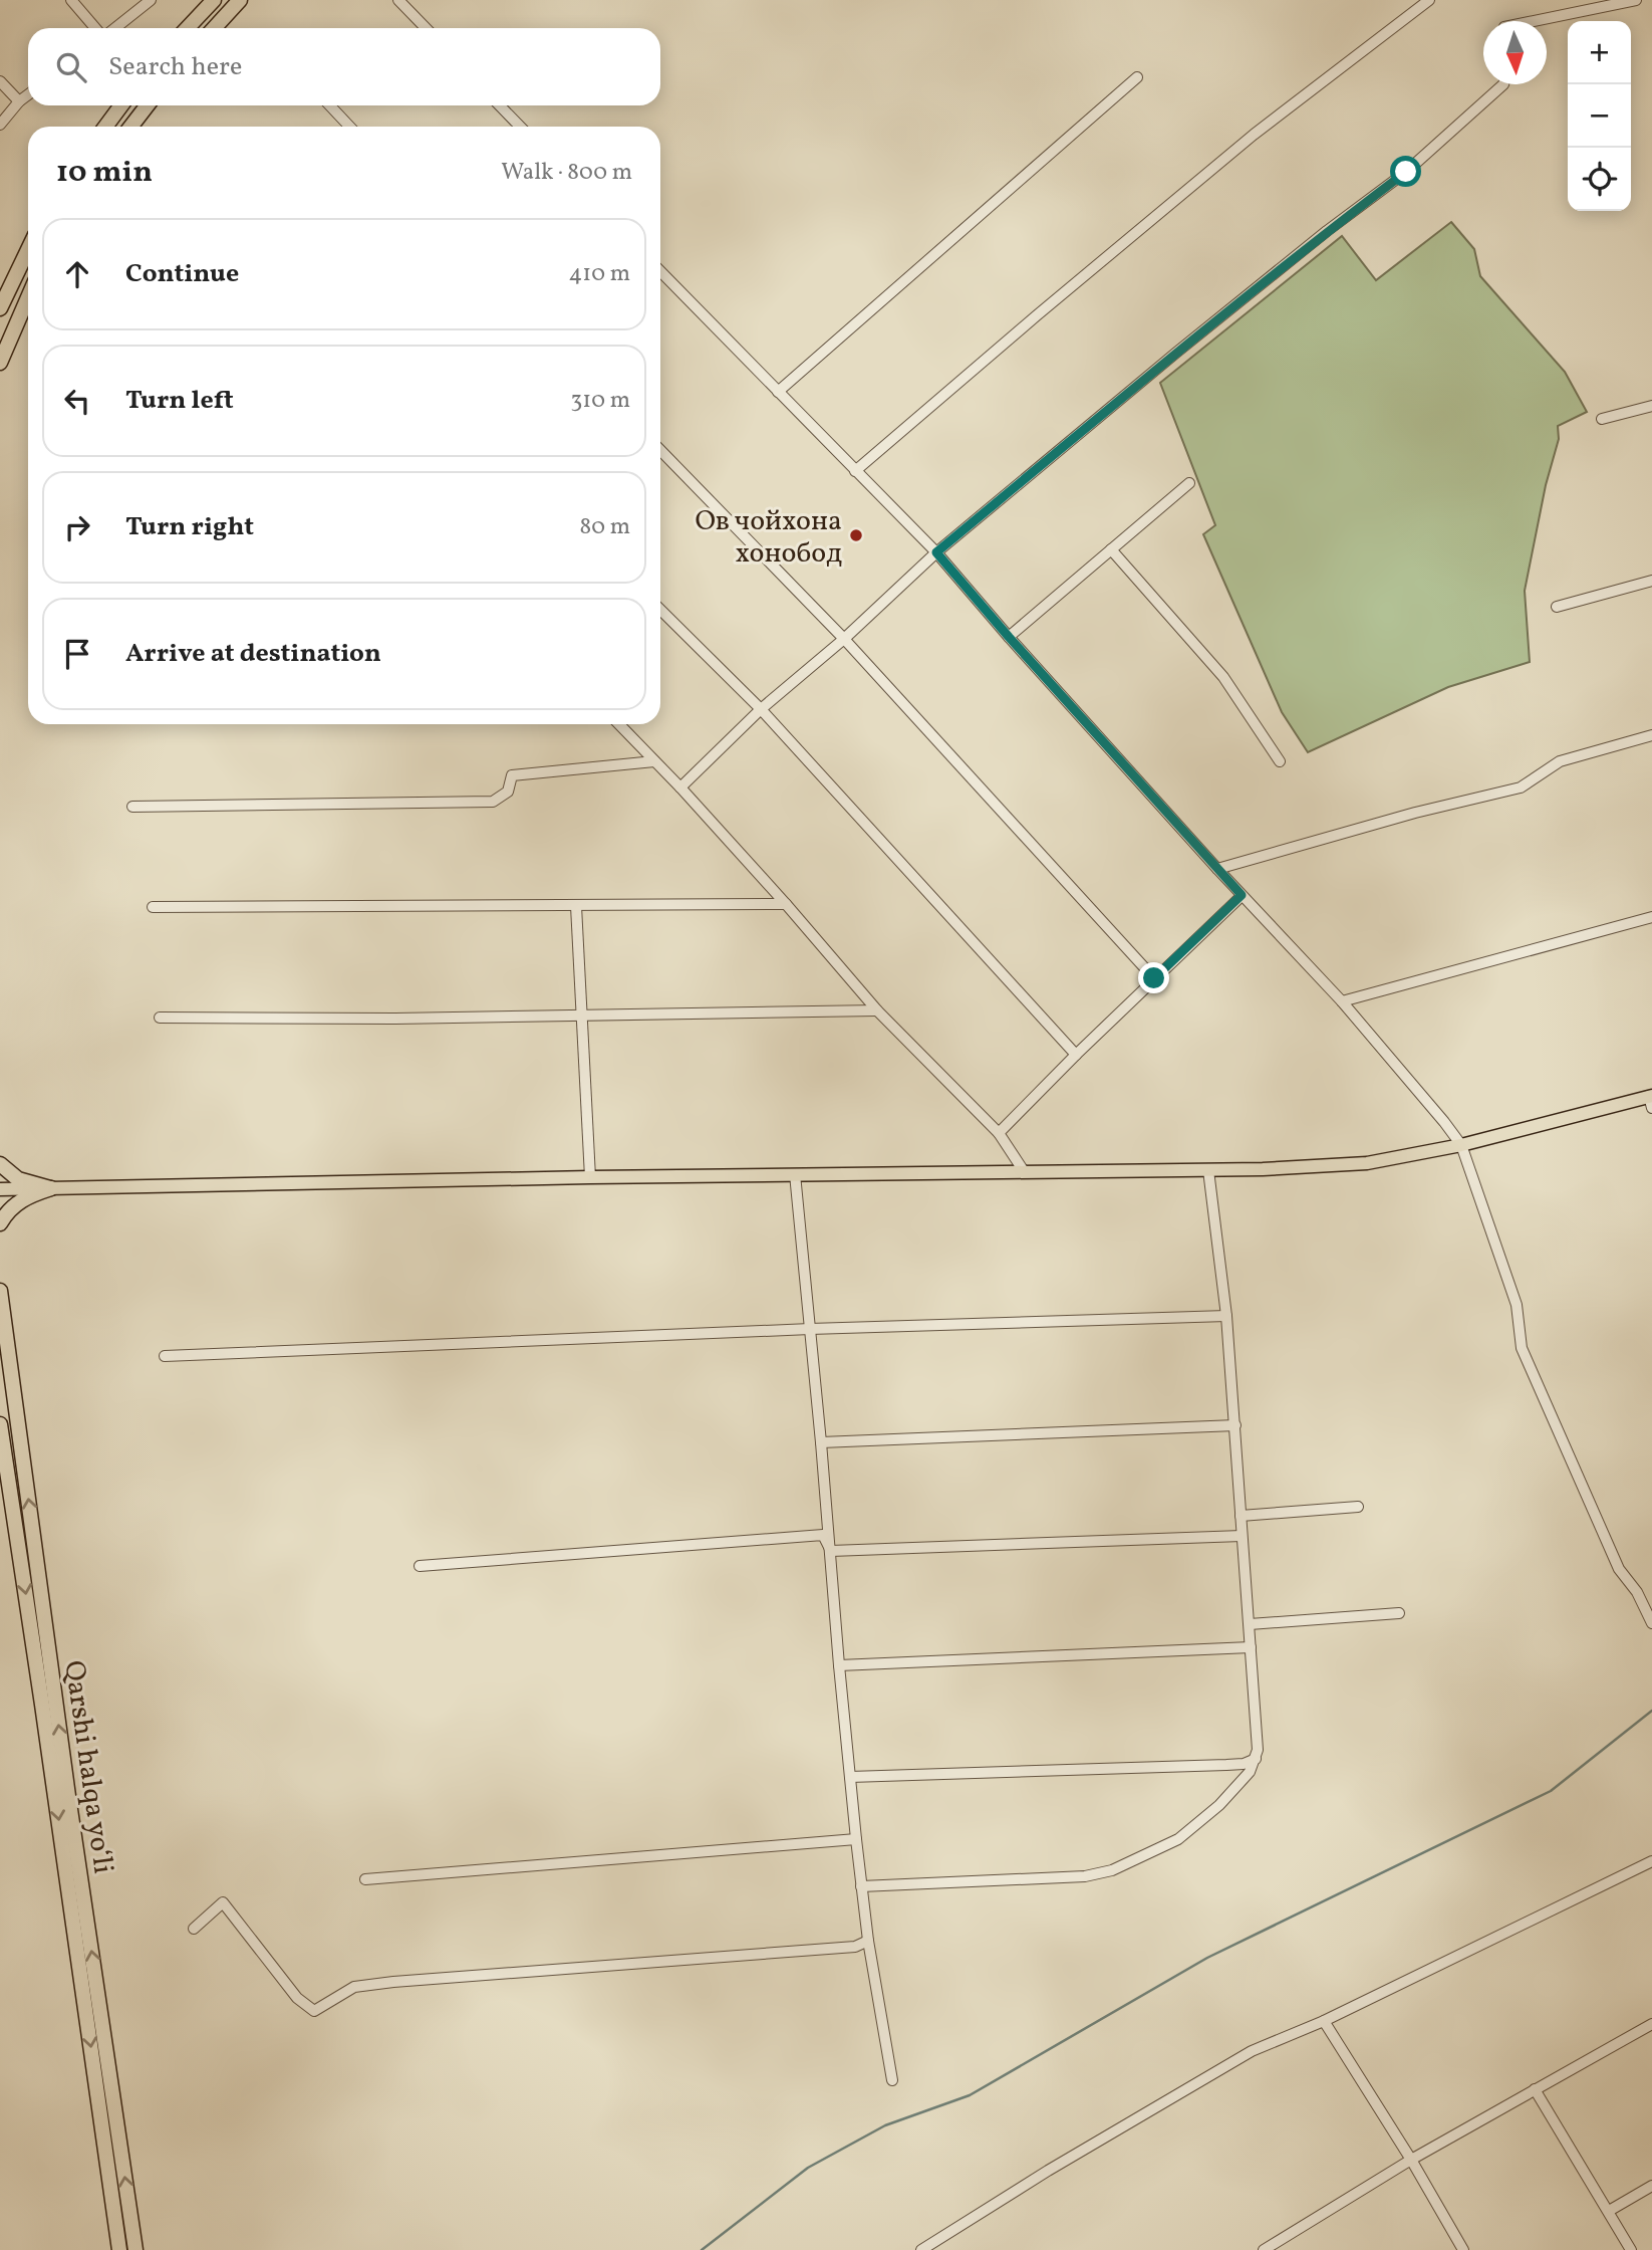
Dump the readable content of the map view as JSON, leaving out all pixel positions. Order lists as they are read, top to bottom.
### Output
{
  "streets": {
    "highway": ["Qarshi halqa yoʻli"]
  },
  "places": ["Ов чойхона хонобод"],
  "north": "bottom",
  "page": {
    "map_buttons": ["+", "−"],
    "search": "Search here",
    "heading": ["10 min", "Walk · 800 m"],
    "list": [
      ["Continue", "410 m"],
      ["Turn left", "310 m"],
      ["Turn right", "80 m"],
      "Arrive at destination"
    ]
  }
}
